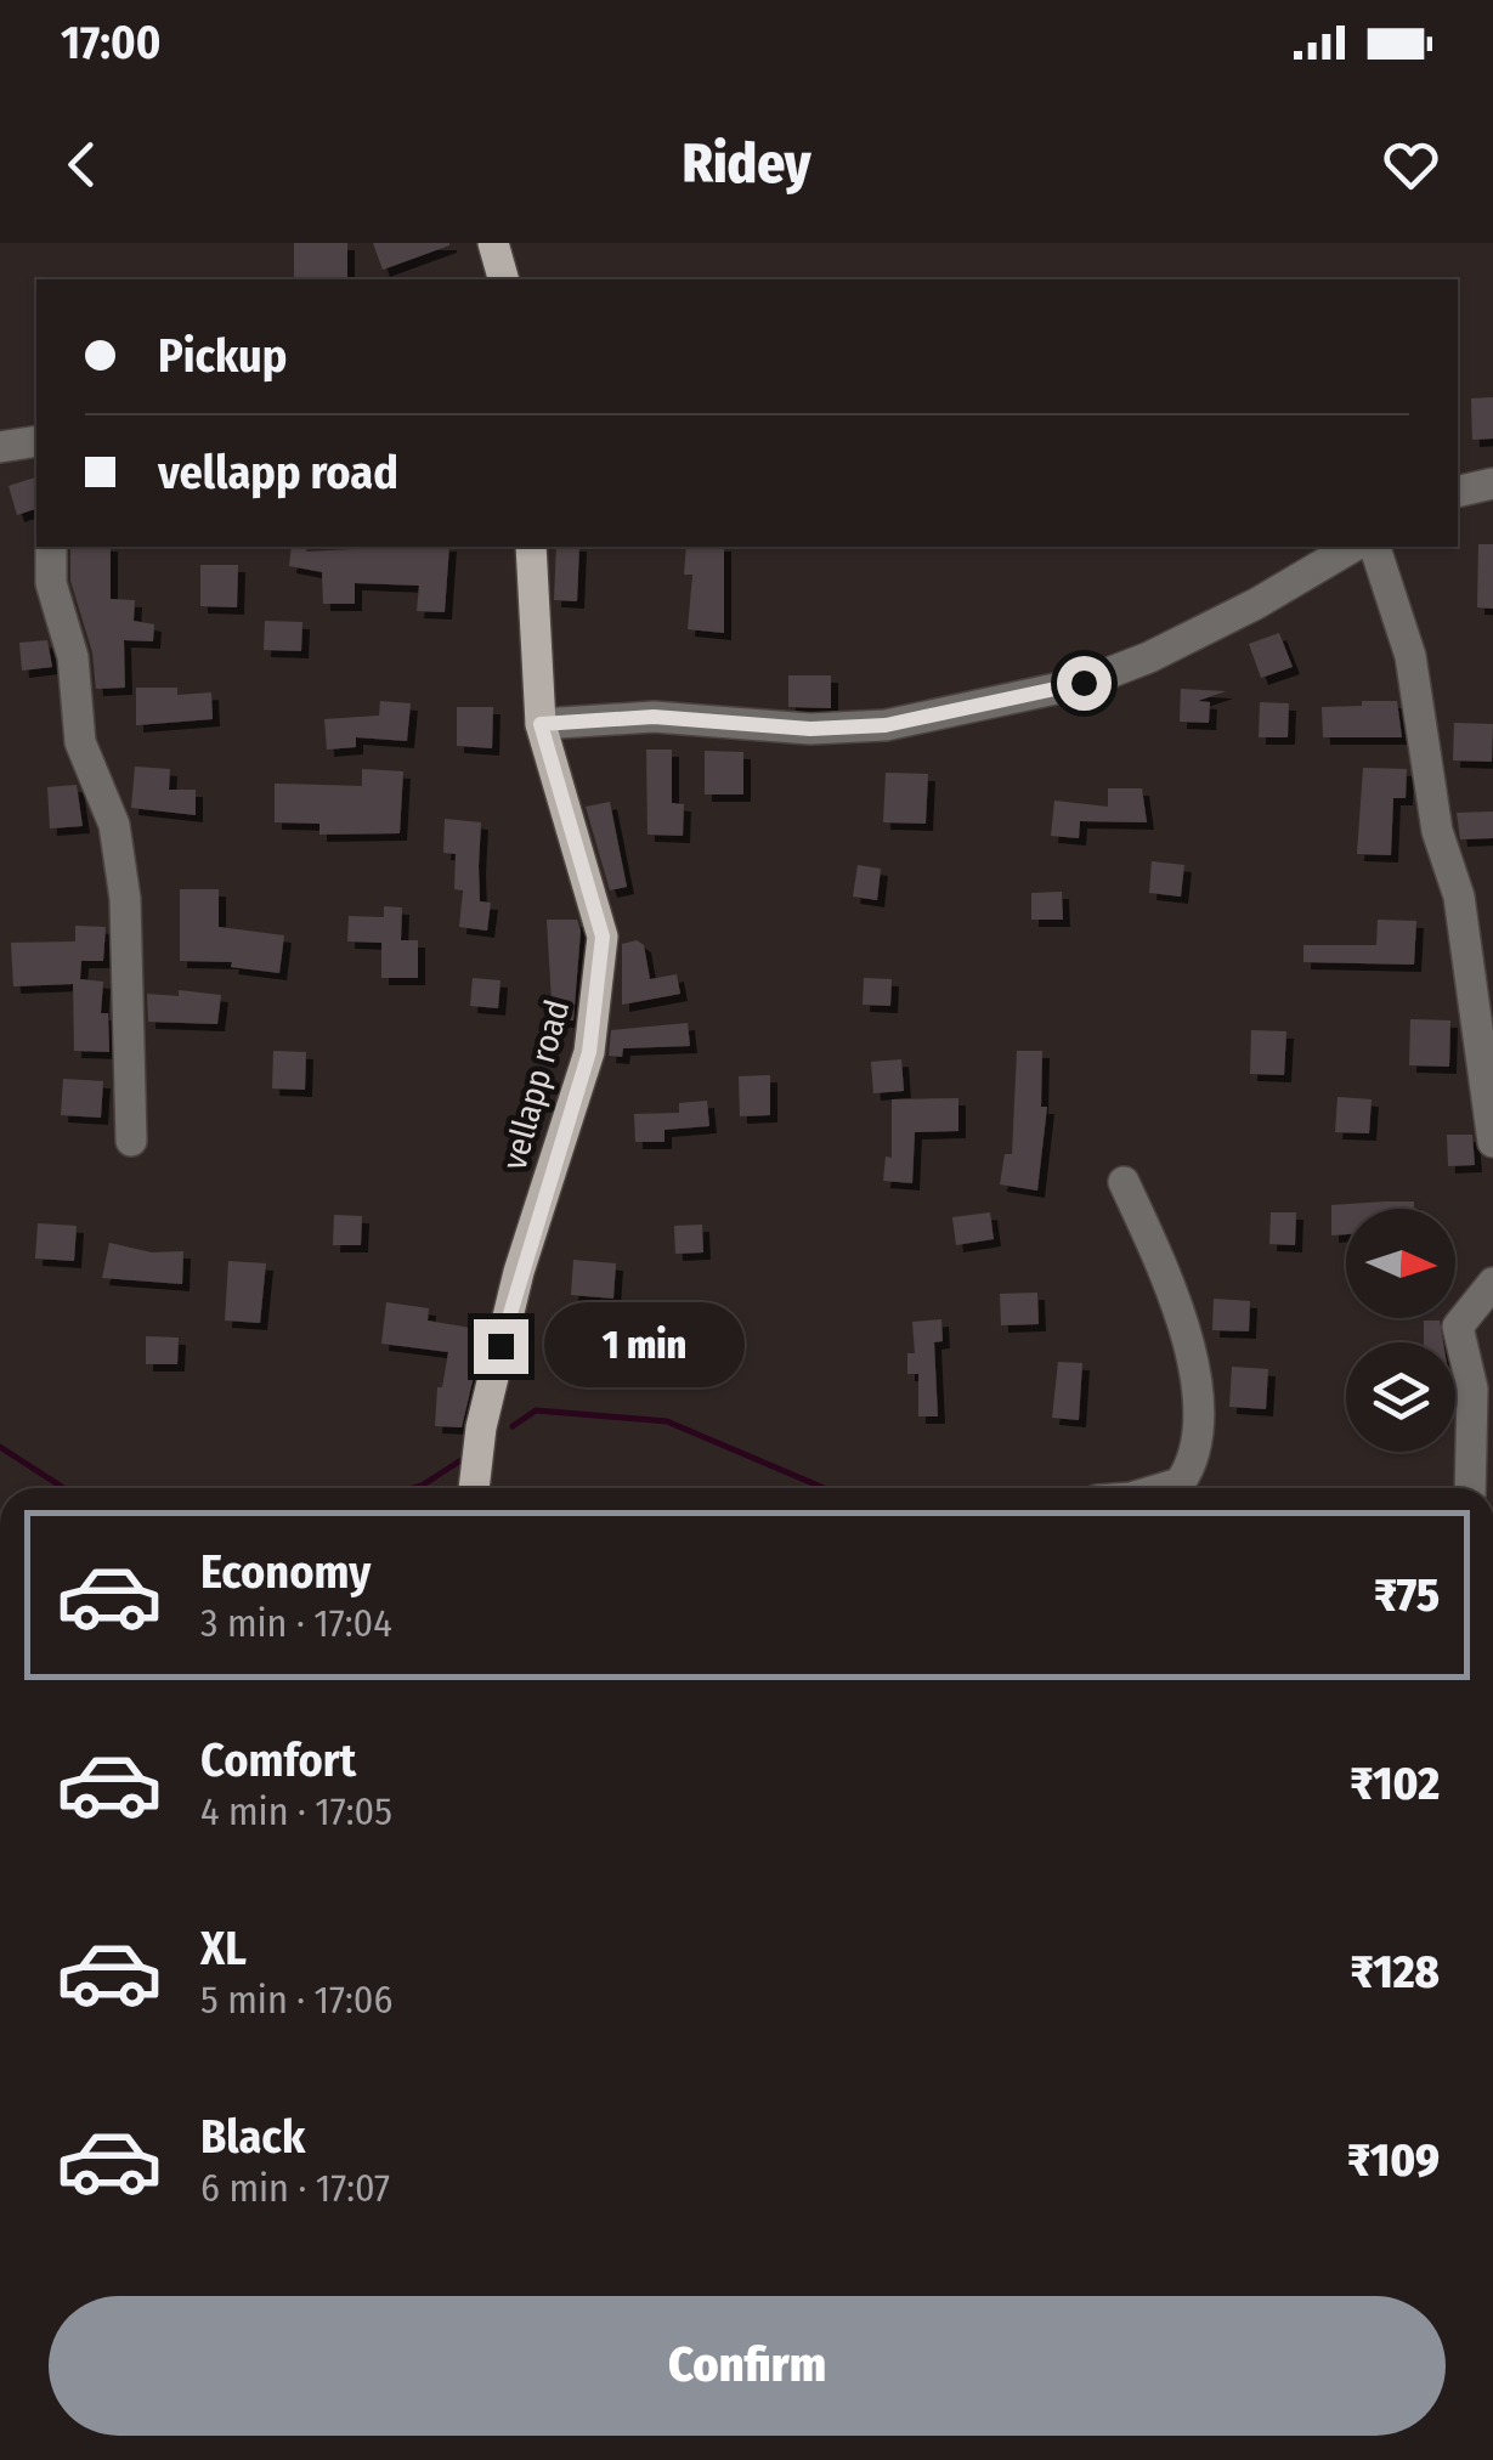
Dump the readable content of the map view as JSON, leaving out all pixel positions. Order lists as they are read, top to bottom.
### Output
{
  "streets": {
    "main road": ["vellapp road"]
  },
  "north": "right",
  "page": {
    "status": "17:00",
    "header": "Ridey",
    "banner": ["Pickup", "vellapp road"],
    "bubble": "1 min",
    "list": [
      {
        "name": "Economy",
        "note": "3 min · 17:04",
        "value": "₹75"
      },
      {
        "name": "Comfort",
        "note": "4 min · 17:05",
        "value": "₹102"
      },
      {
        "name": "XL",
        "note": "5 min · 17:06",
        "value": "₹128"
      },
      {
        "name": "Black",
        "note": "6 min · 17:07",
        "value": "₹109"
      }
    ],
    "buttons": "Confirm"
  }
}
